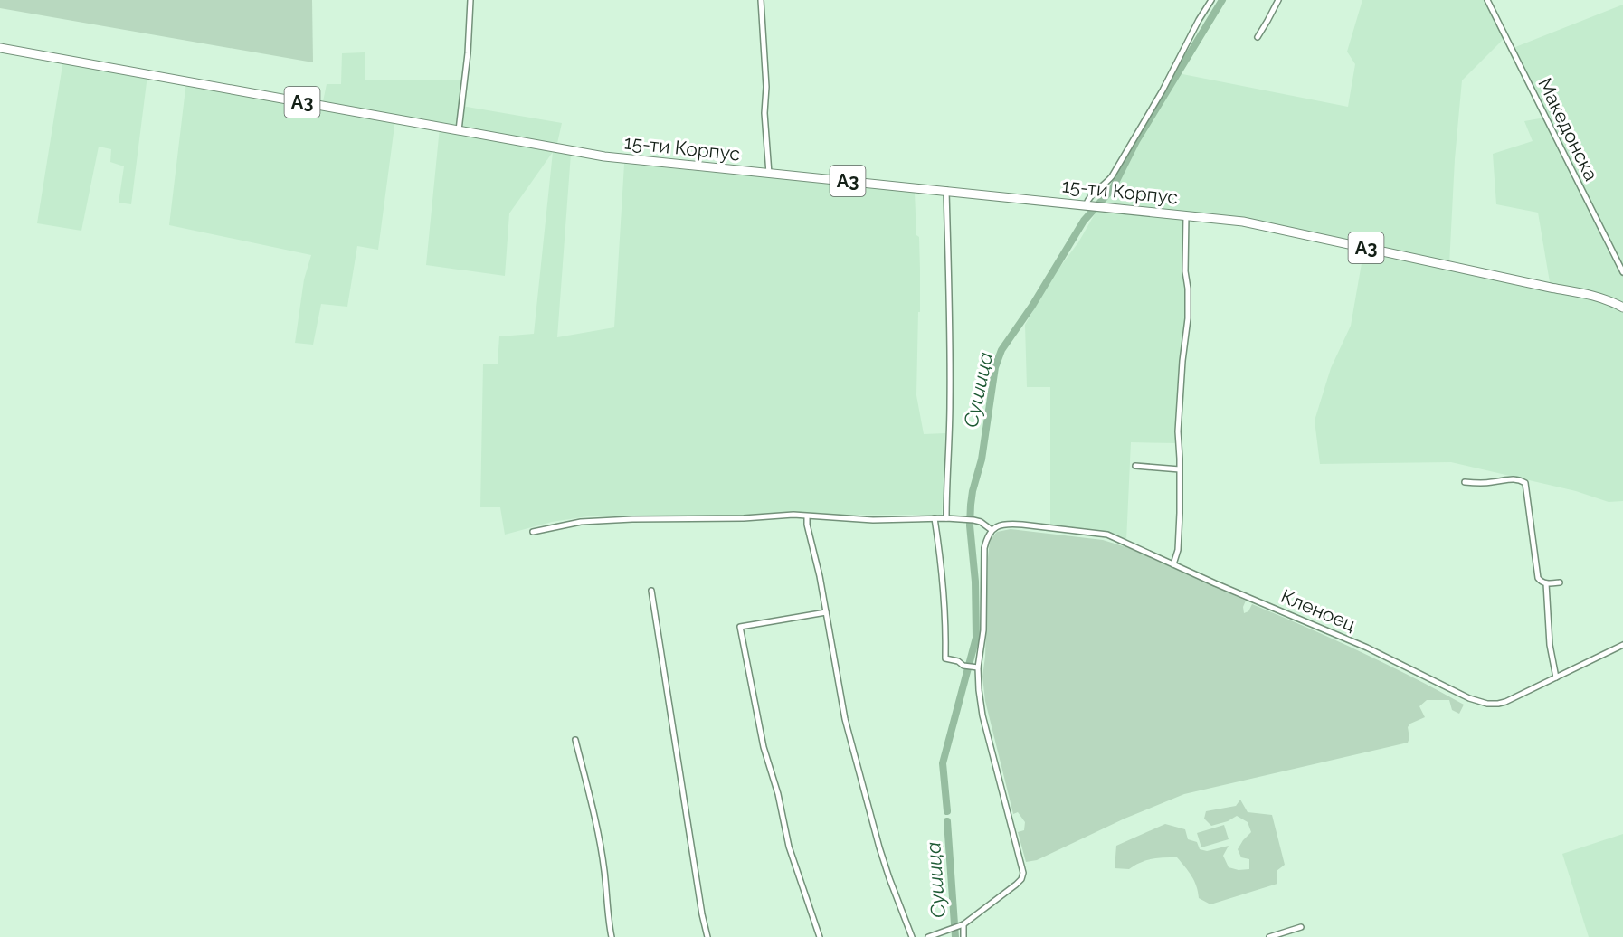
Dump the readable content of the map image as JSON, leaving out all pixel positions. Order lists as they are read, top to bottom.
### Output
{
  "streets": {
    "main road": ["A3", "15-ти Корпус"],
    "street": ["Македонска", "Кленоец"]
  },
  "crossings": [
    ["A3", "15-ти Корпус"]
  ],
  "water": ["Сушица"]
}
